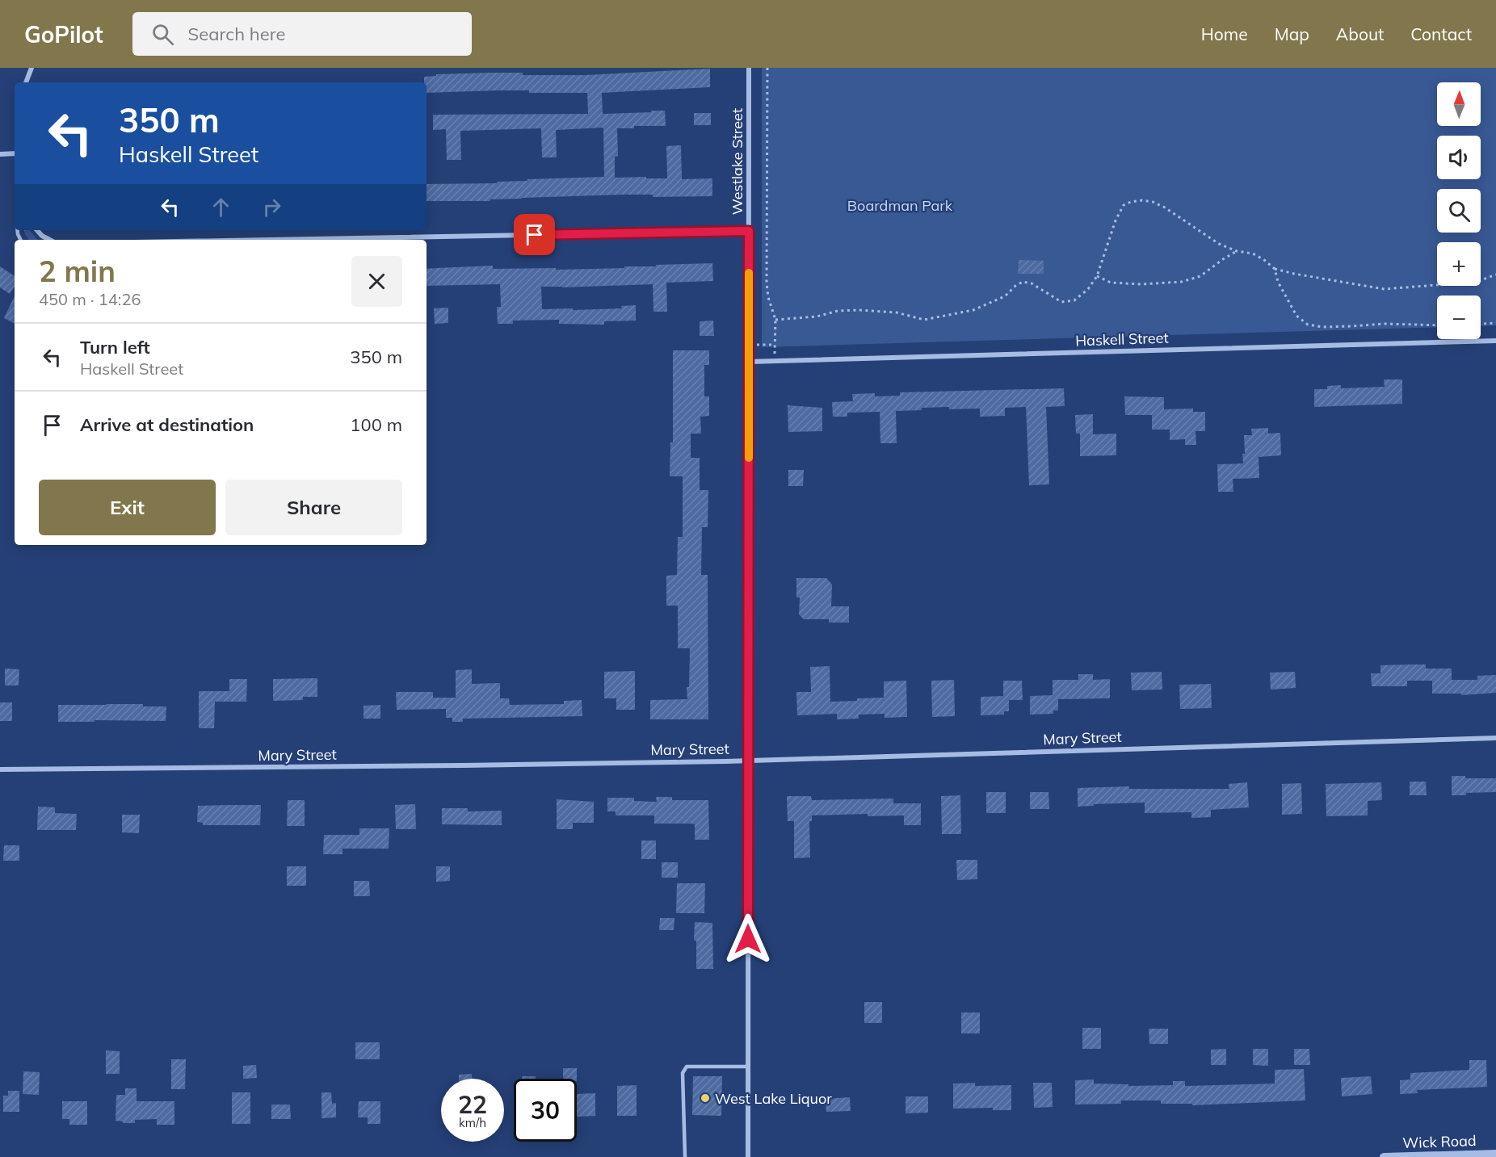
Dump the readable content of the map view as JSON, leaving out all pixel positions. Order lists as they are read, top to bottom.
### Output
{
  "streets": {
    "street": [
      "Westlake Street",
      "Haskell Street",
      "Mary Street",
      "Wick Road"
    ]
  },
  "crossings": [
    ["Westlake Street", "Haskell Street"],
    ["Westlake Street", "Mary Street"]
  ],
  "parks": ["Boardman Park"],
  "places": ["West Lake Liquor"],
  "north": "top",
  "page": {
    "header": "GoPilot",
    "search": "Search here",
    "nav": [
      "Home",
      "Map",
      "About",
      "Contact"
    ],
    "map_buttons": ["+", "−"],
    "turn": ["350 m", "Haskell Street"],
    "heading": ["2 min", "450 m · 14:26"],
    "list": [
      {
        "name": "Turn left",
        "note": "Haskell Street",
        "value": "350 m"
      },
      {
        "name": "Arrive at destination",
        "value": "100 m"
      }
    ],
    "buttons": ["Exit", "Share"],
    "speed": "22 km/h",
    "limit": "30"
  }
}
